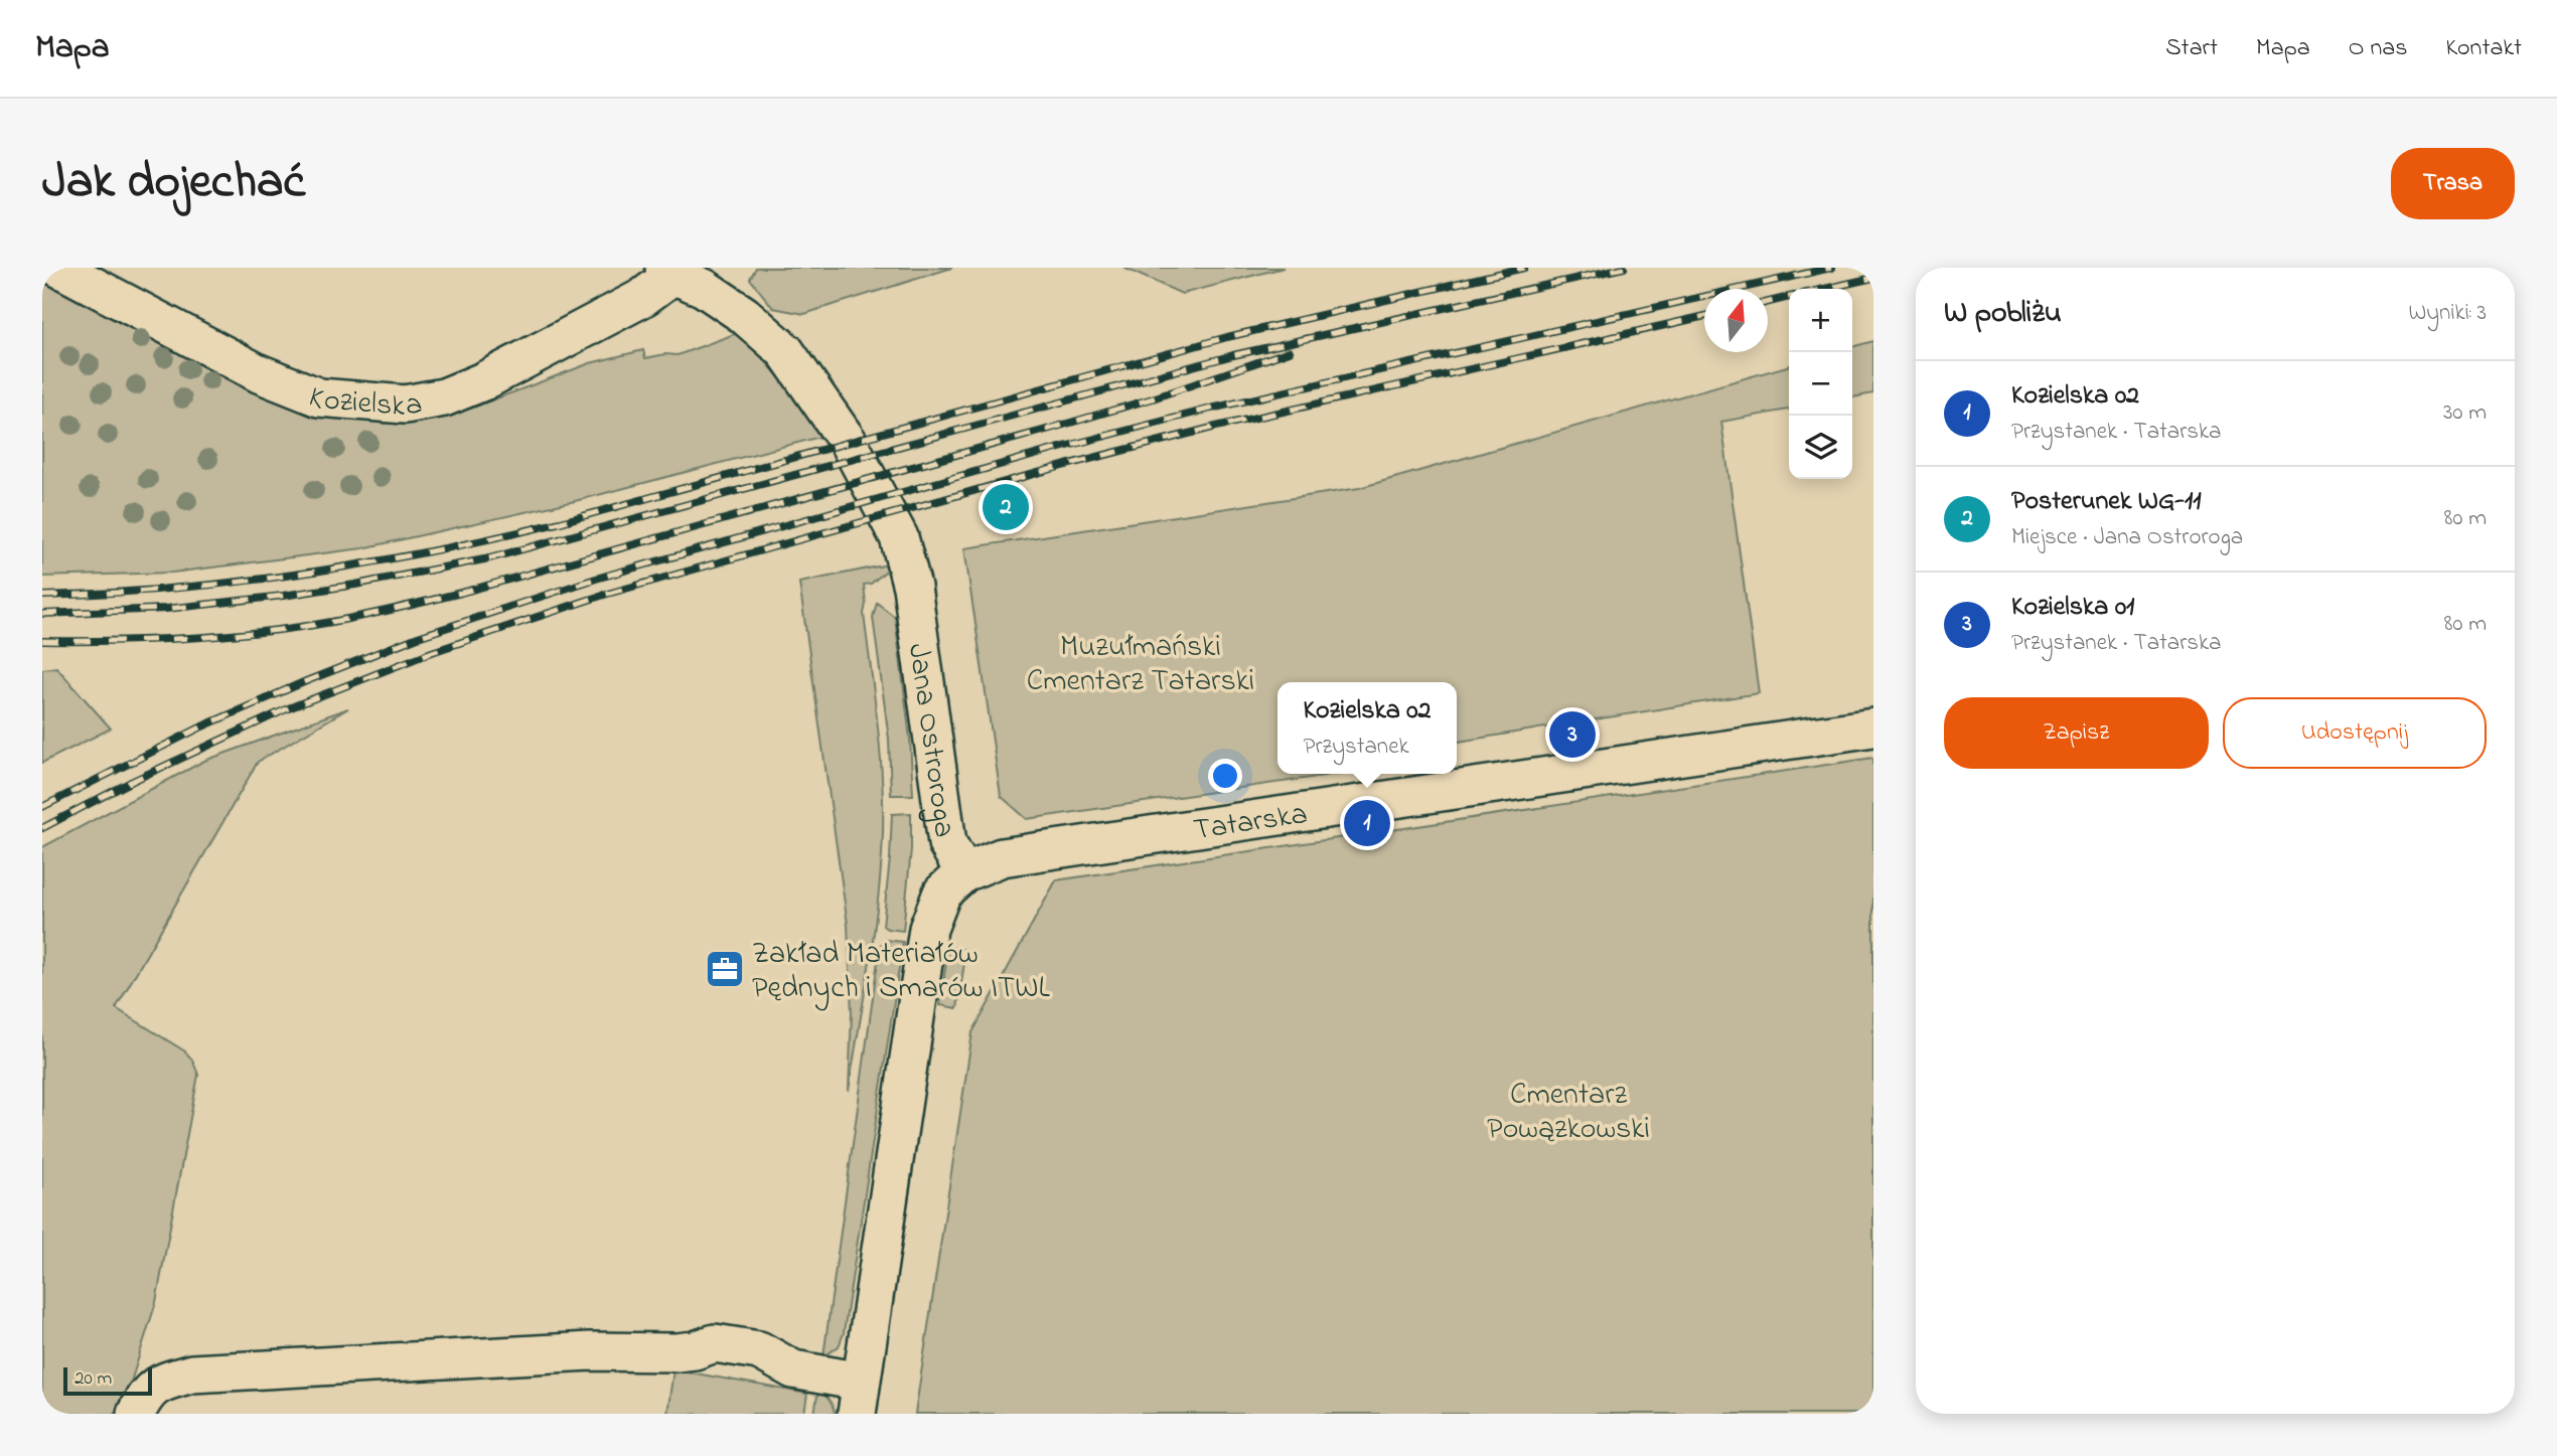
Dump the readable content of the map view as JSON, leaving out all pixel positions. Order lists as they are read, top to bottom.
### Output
{
  "streets": {
    "street": ["Kozielska", "Jana Ostroroga", "Tatarska"]
  },
  "crossings": [
    ["Kozielska", "Jana Ostroroga"],
    ["Jana Ostroroga", "Tatarska"]
  ],
  "parks": ["Muzułmański Cmentarz Tatarski", "Cmentarz Powązkowski"],
  "places": {
    "office": ["Zakład Materiałów Pędnych i Smarów ITWL"]
  },
  "scale_bar": "20 m",
  "north": "top",
  "page": {
    "header": "Mapa",
    "nav": [
      "Start",
      "Mapa",
      "O nas",
      "Kontakt"
    ],
    "title": "Jak dojechać",
    "buttons": [
      "Trasa",
      ["Zapisz", "Udostępnij"]
    ],
    "heading": ["W pobliżu", "Wyniki: 3"],
    "map_buttons": ["+", "−"],
    "list": [
      {
        "mark": "1",
        "name": "Kozielska 02",
        "note": "Przystanek · Tatarska",
        "value": "30 m"
      },
      {
        "mark": "2",
        "name": "Posterunek WG-11",
        "note": "Miejsce · Jana Ostroroga",
        "value": "80 m"
      },
      {
        "mark": "3",
        "name": "Kozielska 01",
        "note": "Przystanek · Tatarska",
        "value": "80 m"
      }
    ],
    "pins": ["2", "3", "1"],
    "popup": ["Kozielska 02", "Przystanek"],
    "scale": "20 m"
  }
}
